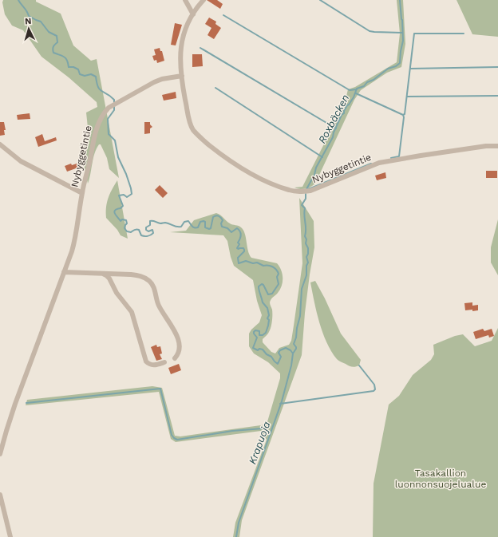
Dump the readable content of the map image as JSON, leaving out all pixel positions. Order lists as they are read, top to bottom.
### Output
{
  "streets": {
    "street": ["Nybyggetintie"]
  },
  "water": ["Roxbäcken", "Krapuoja"],
  "parks": ["Tasakallion luonnonsuojelualue"],
  "north": "top"
}
